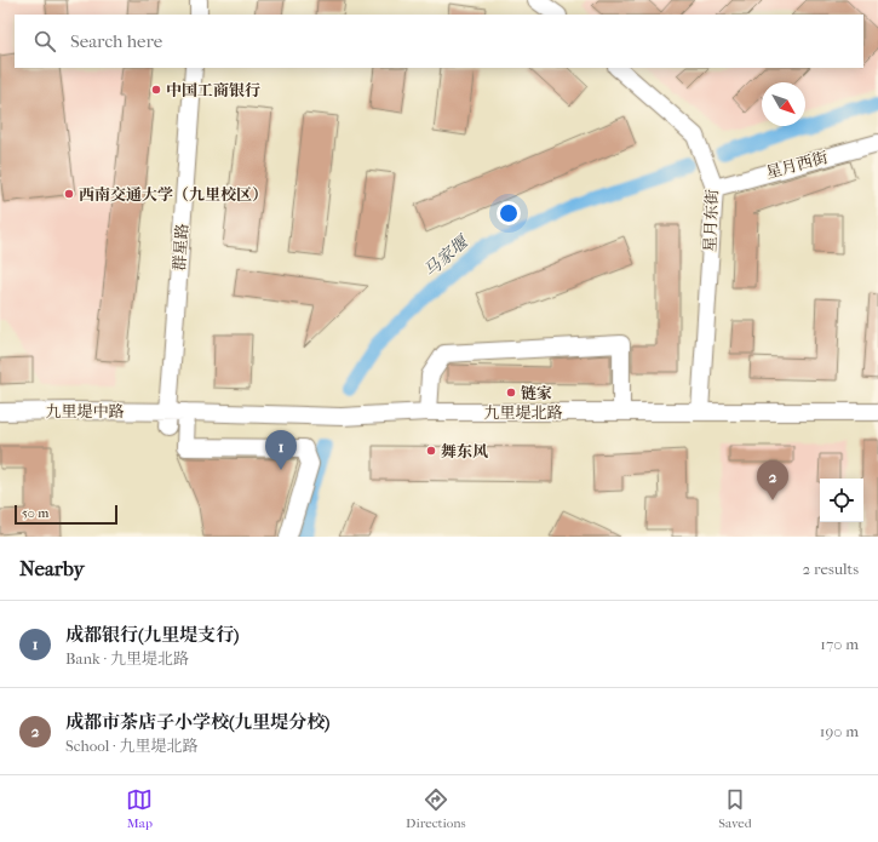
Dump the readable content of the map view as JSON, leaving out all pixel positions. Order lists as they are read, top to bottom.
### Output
{
  "streets": {
    "street": [
      "星月西街",
      "星月东街",
      "群星路",
      "九里堤中路",
      "九里堤北路"
    ]
  },
  "crossings": [
    ["星月西街", "星月东街"],
    ["星月东街", "九里堤北路"],
    ["群星路", "九里堤中路"],
    ["群星路", "九里堤北路"],
    ["九里堤中路", "九里堤北路"]
  ],
  "water": ["马家堰"],
  "places": [
    "中国工商银行",
    "西南交通大学（九里校区）",
    "链家",
    "舞东风"
  ],
  "scale_bar": "50 m",
  "north": "bottom right",
  "page": {
    "search": "Search here",
    "pins": ["1", "2"],
    "scale": "50 m",
    "heading": ["Nearby", "2 results"],
    "list": [
      {
        "mark": "1",
        "name": "成都银行(九里堤支行)",
        "note": "Bank · 九里堤北路",
        "value": "170 m"
      },
      {
        "mark": "2",
        "name": "成都市茶店子小学校(九里堤分校)",
        "note": "School · 九里堤北路",
        "value": "190 m"
      }
    ],
    "nav": ["Map", "Directions", "Saved"]
  }
}
